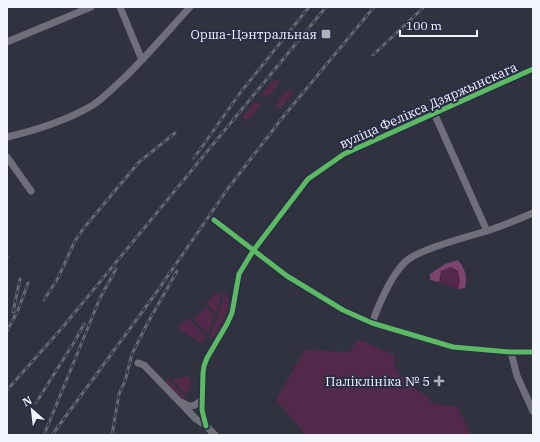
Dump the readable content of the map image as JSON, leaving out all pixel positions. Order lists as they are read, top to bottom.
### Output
{
  "streets": {
    "street": ["вуліца Фелікса Дзяржынскага"]
  },
  "places": {
    "transit": ["Орша-Цэнтральная"],
    "health": ["Паліклініка № 5"]
  },
  "scale_bar": "100 m",
  "north": "top left"
}
